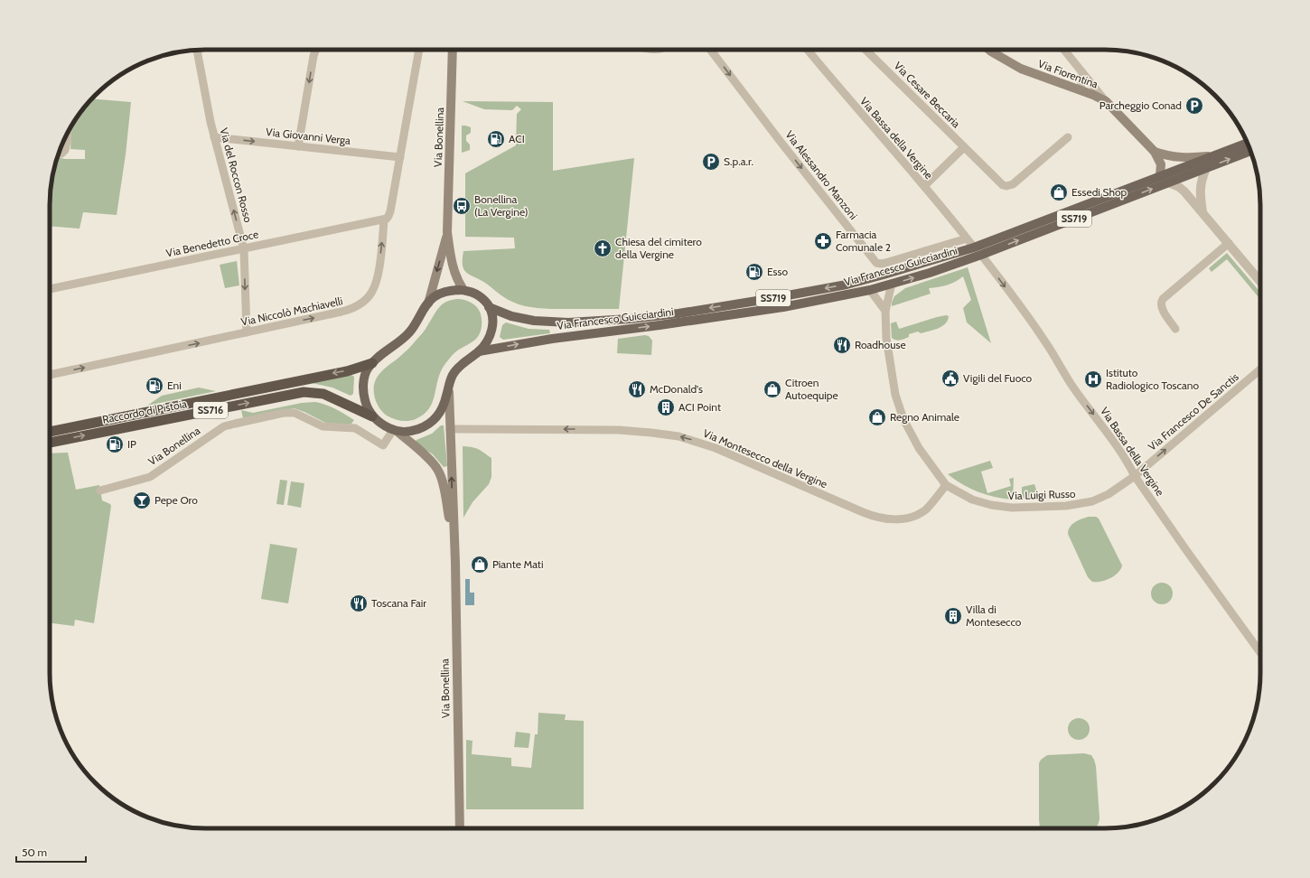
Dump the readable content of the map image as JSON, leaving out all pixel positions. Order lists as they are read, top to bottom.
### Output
{
  "streets": {
    "highway": ["SS716", "Raccordo di Pistoia"],
    "main road": [
      "Via Fiorentina",
      "Via Bonellina",
      "SS719",
      "Via Francesco Guicciardini"
    ],
    "street": [
      "Via Cesare Beccaria",
      "Via Giovanni Verga",
      "Via Bassa della Vergine",
      "Via del Roccon Rosso",
      "Via Alessandro Manzoni",
      "Via Benedetto Croce",
      "Via Niccolò Machiavelli",
      "Via Francesco De Sanctis",
      "Via Montesecco della Vergine",
      "Via Luigi Russo"
    ]
  },
  "crossings": [
    ["Via Fiorentina", "SS719"],
    ["Via Fiorentina", "Via Francesco Guicciardini"],
    ["Via Giovanni Verga", "Via del Roccon Rosso"],
    ["Via Giovanni Verga", "Via Niccolò Machiavelli"],
    ["Via Bonellina", "Via Montesecco della Vergine"],
    ["Via Bassa della Vergine", "Via Alessandro Manzoni"],
    ["Via Bassa della Vergine", "Via Francesco Guicciardini"],
    ["Via Bassa della Vergine", "Via Francesco De Sanctis"],
    ["Via Bassa della Vergine", "Via Luigi Russo"],
    ["Via del Roccon Rosso", "Via Benedetto Croce"],
    ["Via del Roccon Rosso", "Via Niccolò Machiavelli"],
    ["SS719", "Via Francesco Guicciardini"],
    ["Via Benedetto Croce", "Via Niccolò Machiavelli"],
    ["Via Francesco Guicciardini", "Via Luigi Russo"],
    ["Via Francesco De Sanctis", "Via Luigi Russo"],
    ["Via Montesecco della Vergine", "Via Luigi Russo"]
  ],
  "one_way": [
    "Via Giovanni Verga",
    "Via Bassa della Vergine",
    "Via Alessandro Manzoni",
    "Via Niccolò Machiavelli",
    "Via Francesco De Sanctis",
    "Via Montesecco della Vergine"
  ],
  "places": {
    "parking": ["Parcheggio Conad", "S.p.a.r."],
    "fuel station": [
      "ACI",
      "Esso",
      "Eni",
      "IP"
    ],
    "shop": [
      "Essedi Shop",
      "Citroen Autoequipe",
      "Regno Animale",
      "Piante Mati"
    ],
    "bus stop": ["Bonellina (La Vergine)"],
    "pharmacy": ["Farmacia Comunale 2"],
    "church": ["Chiesa del cimitero della Vergine"],
    "restaurant": ["Roadhouse", "McDonald's", "Toscana Fair"],
    "public building": ["Vigili del Fuoco"],
    "hospital": ["Istituto Radiologico Toscano"],
    "building": ["ACI Point", "Villa di Montesecco"],
    "bar": ["Pepe Oro"]
  },
  "scale_bar": "50 m"
}
